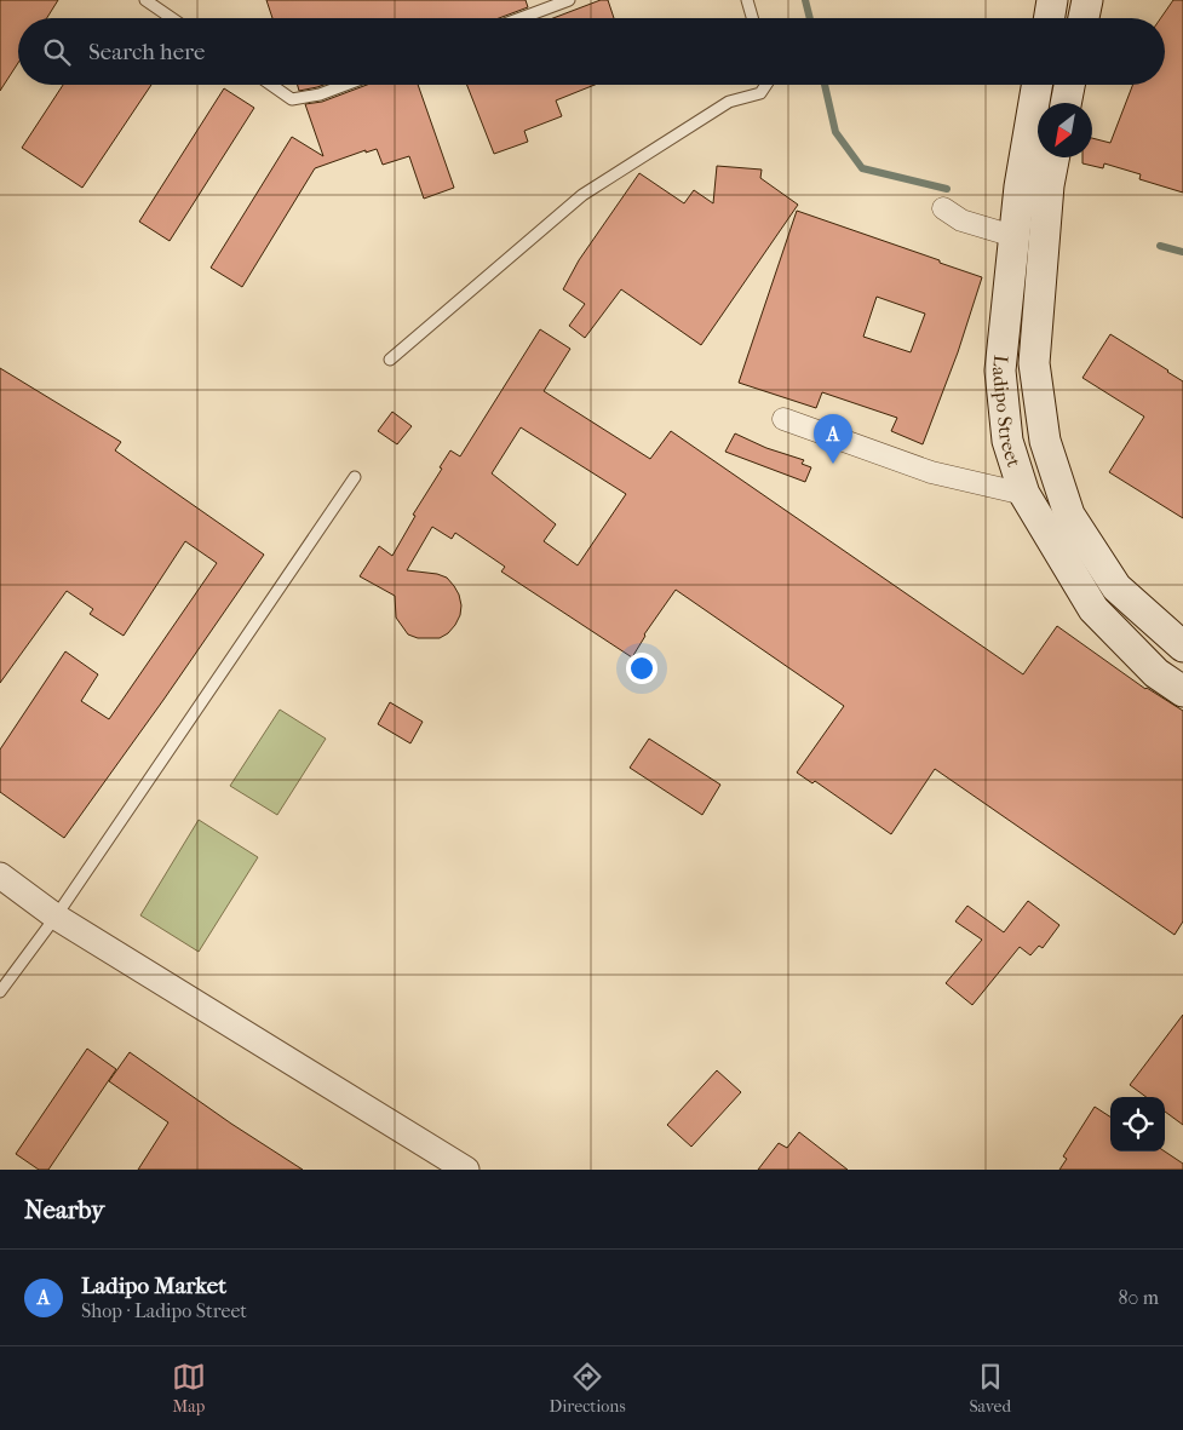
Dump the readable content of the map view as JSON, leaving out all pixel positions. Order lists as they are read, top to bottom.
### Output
{
  "streets": {
    "main road": ["Ladipo Street"]
  },
  "north": "bottom left",
  "page": {
    "search": "Search here",
    "pins": "A",
    "heading": "Nearby",
    "list": [
      {
        "mark": "A",
        "name": "Ladipo Market",
        "note": "Shop · Ladipo Street",
        "value": "80 m"
      }
    ],
    "nav": ["Map", "Directions", "Saved"]
  }
}
